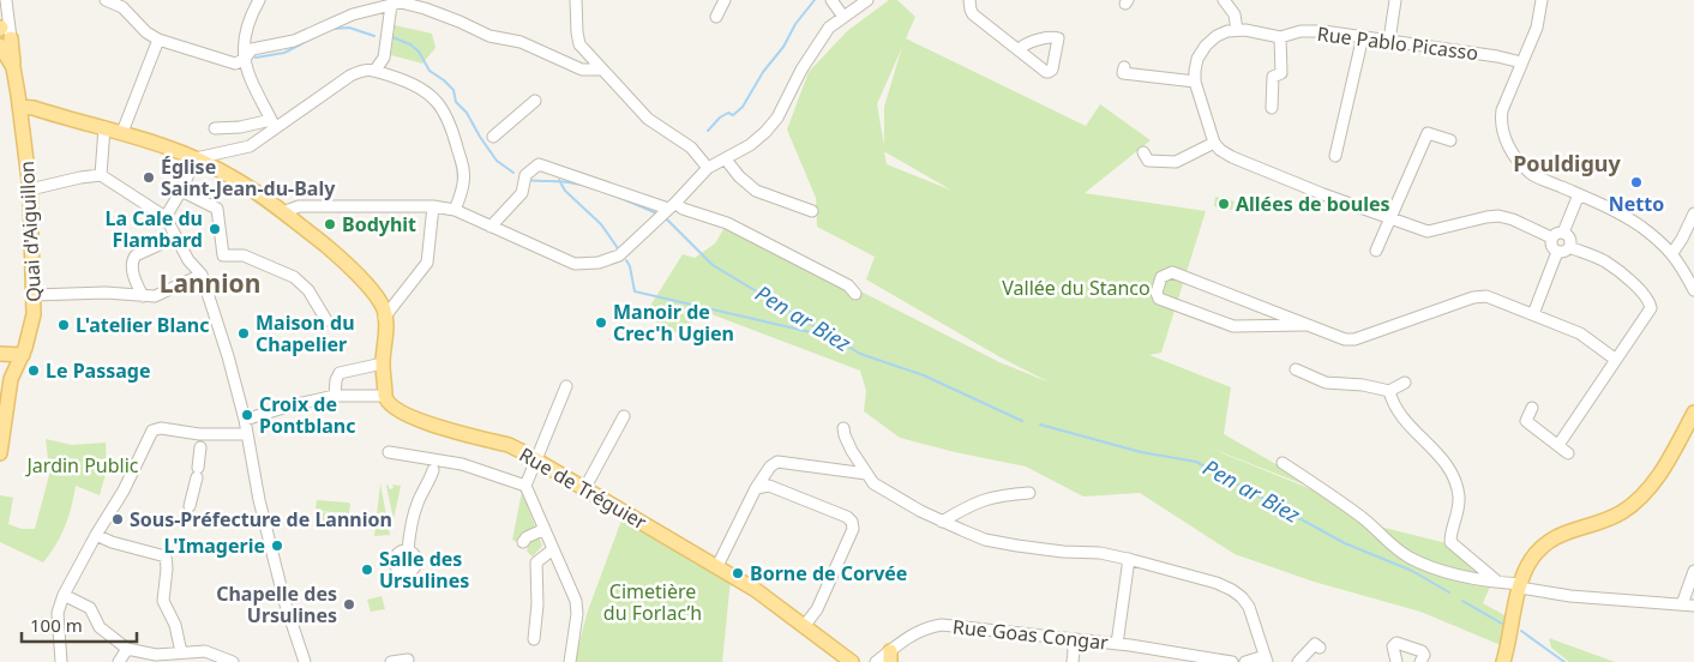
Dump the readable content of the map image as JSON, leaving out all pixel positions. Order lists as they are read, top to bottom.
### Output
{
  "streets": {
    "main road": ["Quai d'Aiguillon", "Rue de Tréguier"],
    "street": ["Rue Pablo Picasso", "Rue Goas Congar"]
  },
  "districts": ["Pouldiguy", "Lannion"],
  "water": ["Pen ar Biez"],
  "parks": ["Vallée du Stanco", "Jardin Public", "Cimetière du Forlac’h"],
  "places": [
    "Église Saint-Jean-du-Baly",
    "Netto",
    "Allées de boules",
    "Bodyhit",
    "La Cale du Flambard",
    "Manoir de Crec'h Ugien",
    "L'atelier Blanc",
    "Maison du Chapelier",
    "Le Passage",
    "Croix de Pontblanc",
    "Sous-Préfecture de Lannion",
    "L'Imagerie",
    "Salle des Ursulines",
    "Borne de Corvée",
    "Chapelle des Ursulines"
  ],
  "scale_bar": "100 m"
}
